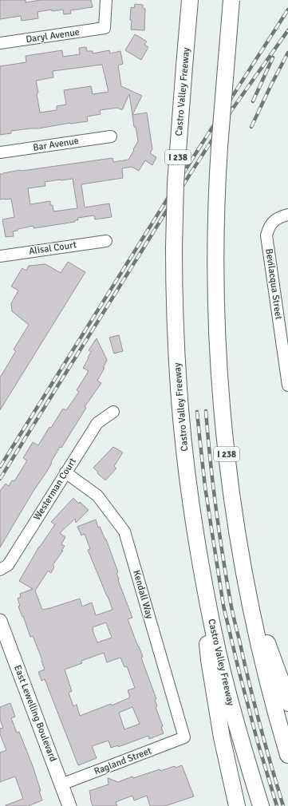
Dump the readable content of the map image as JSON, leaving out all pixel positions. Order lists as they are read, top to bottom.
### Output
{
  "streets": {
    "highway": ["Castro Valley Freeway", "I 238"],
    "main road": ["East Lewelling Boulevard"],
    "street": [
      "Daryl Avenue",
      "Bar Avenue",
      "Alisal Court",
      "Bevilacqua Street",
      "Westerman Court",
      "Kendall Way",
      "Ragland Street"
    ]
  },
  "crossings": [
    ["Westerman Court", "Kendall Way"],
    ["Kendall Way", "Ragland Street"],
    ["East Lewelling Boulevard", "Ragland Street"]
  ]
}
